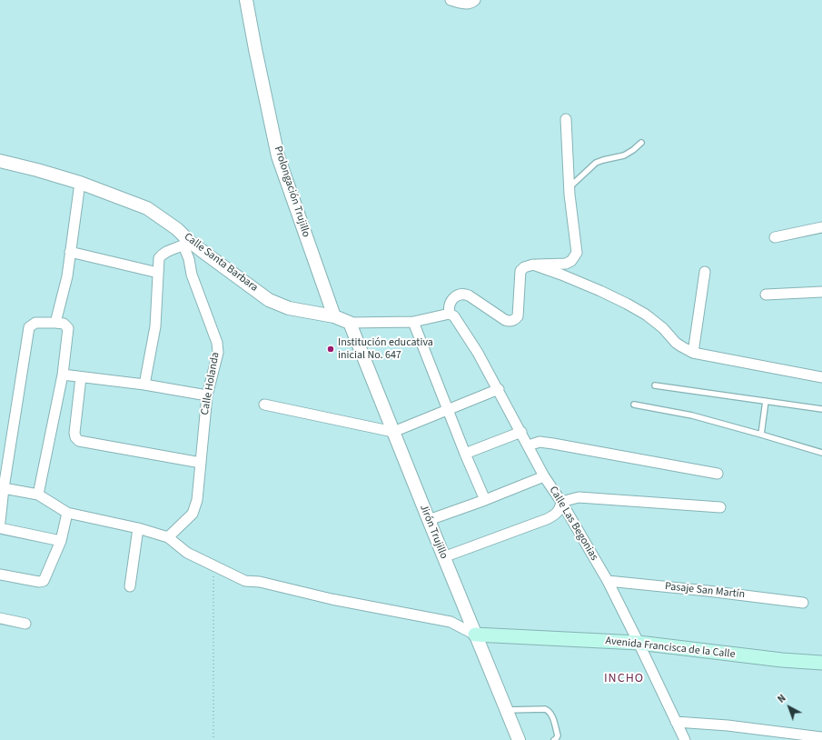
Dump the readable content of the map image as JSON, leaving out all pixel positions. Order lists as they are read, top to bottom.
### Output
{
  "streets": {
    "main road": ["Avenida Francisca de la Calle"],
    "street": [
      "Prolongación Trujillo",
      "Calle Santa Barbara",
      "Calle Holanda",
      "Calle Las Begonias",
      "Jirón Trujillo",
      "Pasaje San Martín"
    ]
  },
  "crossings": [
    ["Prolongación Trujillo", "Calle Santa Barbara"],
    ["Calle Santa Barbara", "Calle Holanda"],
    ["Calle Santa Barbara", "Calle Las Begonias"],
    ["Calle Santa Barbara", "Jirón Trujillo"],
    ["Calle Las Begonias", "Pasaje San Martín"],
    ["Calle Las Begonias", "Avenida Francisca de la Calle"],
    ["Jirón Trujillo", "Avenida Francisca de la Calle"]
  ],
  "districts": ["INCHO"],
  "places": ["Institución educativa inicial No. 647"],
  "north": "top left"
}
